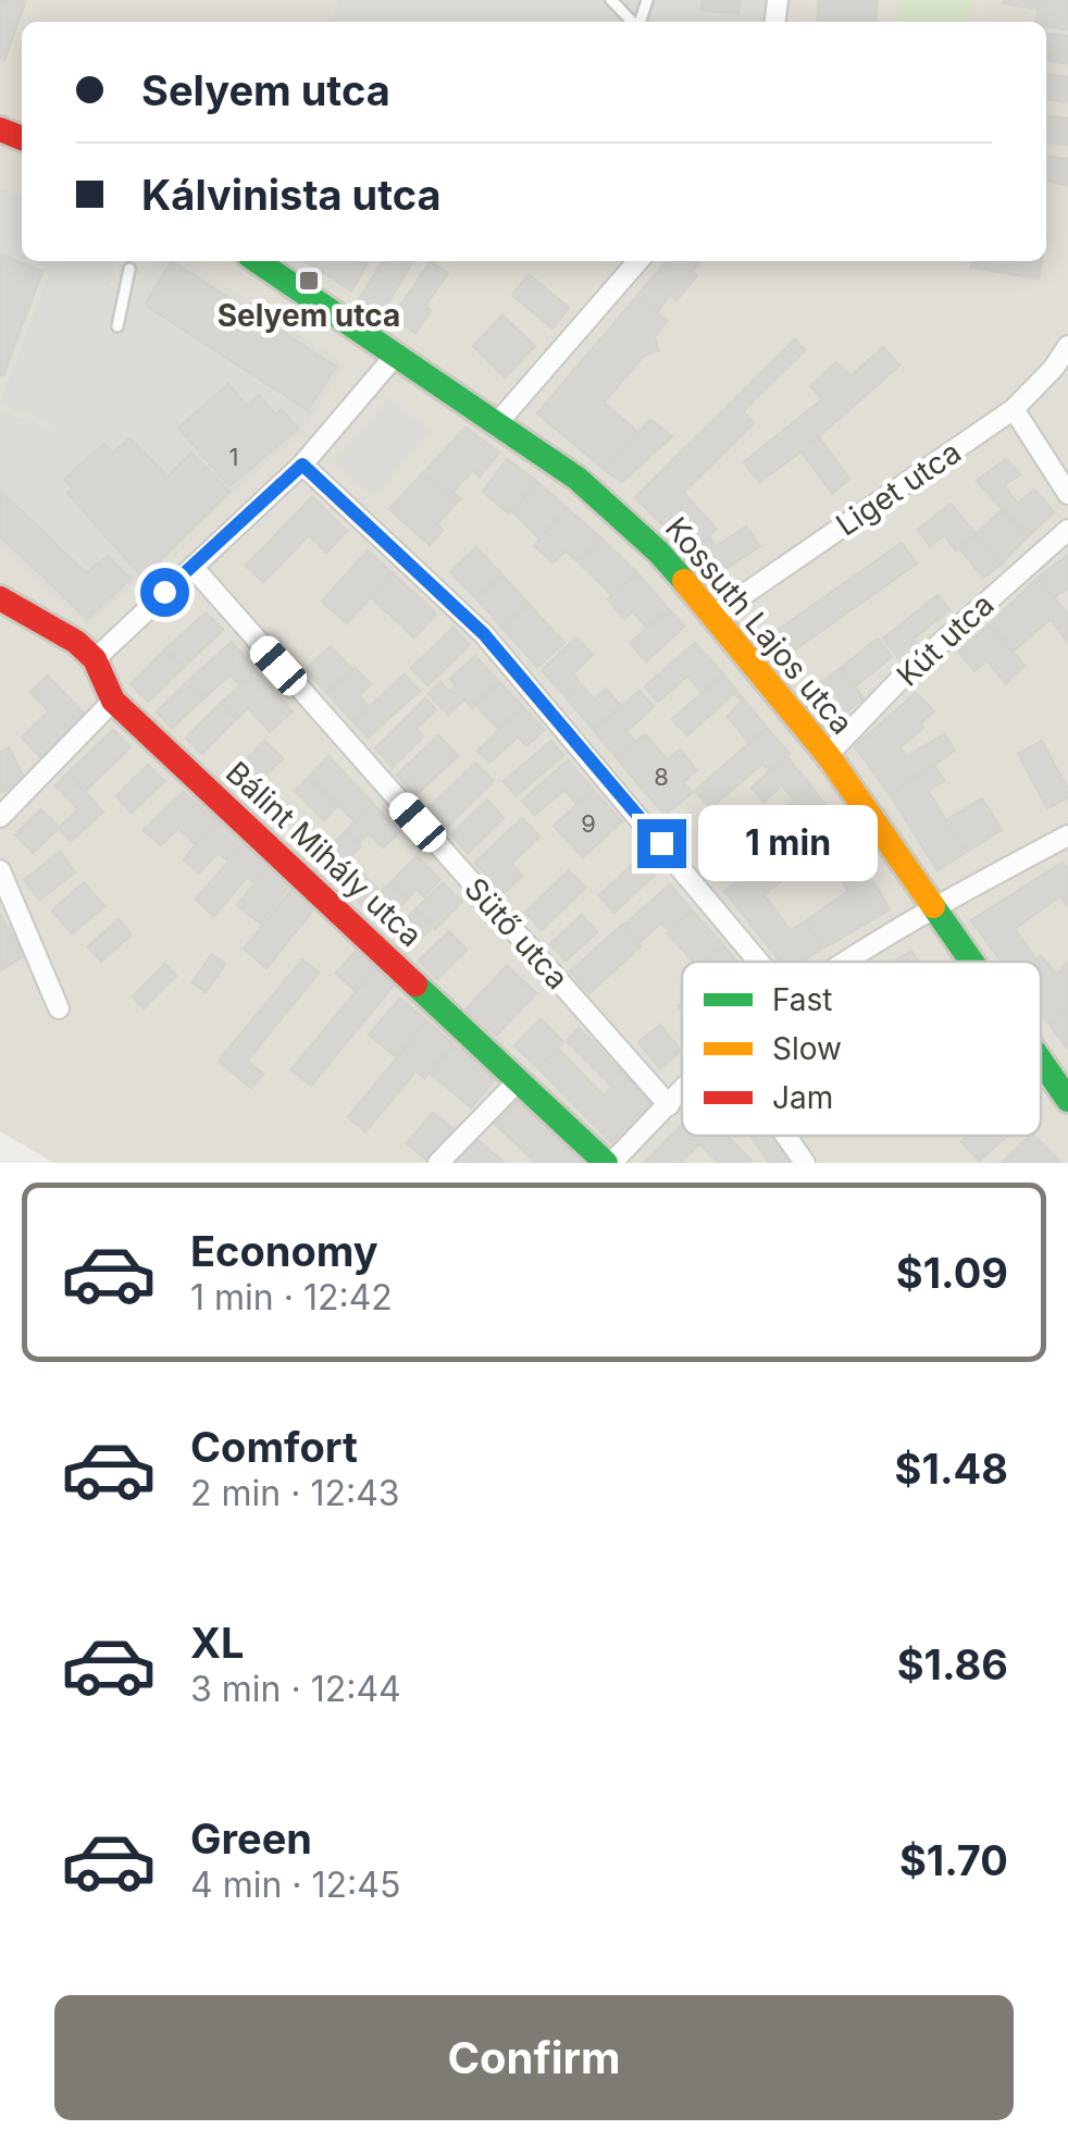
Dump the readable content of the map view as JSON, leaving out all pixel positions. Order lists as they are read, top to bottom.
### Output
{
  "streets": {
    "street": [
      "Liget utca",
      "Kossuth Lajos utca",
      "Kút utca",
      "Bálint Mihály utca",
      "Sütő utca"
    ]
  },
  "crossings": [
    ["Liget utca", "Kossuth Lajos utca"],
    ["Kossuth Lajos utca", "Kút utca"]
  ],
  "places": {
    "transit": ["Selyem utca"]
  },
  "house_numbers": ["1", "8", "9"],
  "legend": ["Fast", "Slow", "Jam"],
  "page": {
    "banner": ["Selyem utca", "Kálvinista utca"],
    "bubble": "1 min",
    "list": [
      {
        "name": "Economy",
        "note": "1 min · 12:42",
        "value": "$1.09"
      },
      {
        "name": "Comfort",
        "note": "2 min · 12:43",
        "value": "$1.48"
      },
      {
        "name": "XL",
        "note": "3 min · 12:44",
        "value": "$1.86"
      },
      {
        "name": "Green",
        "note": "4 min · 12:45",
        "value": "$1.70"
      }
    ],
    "buttons": "Confirm"
  }
}
